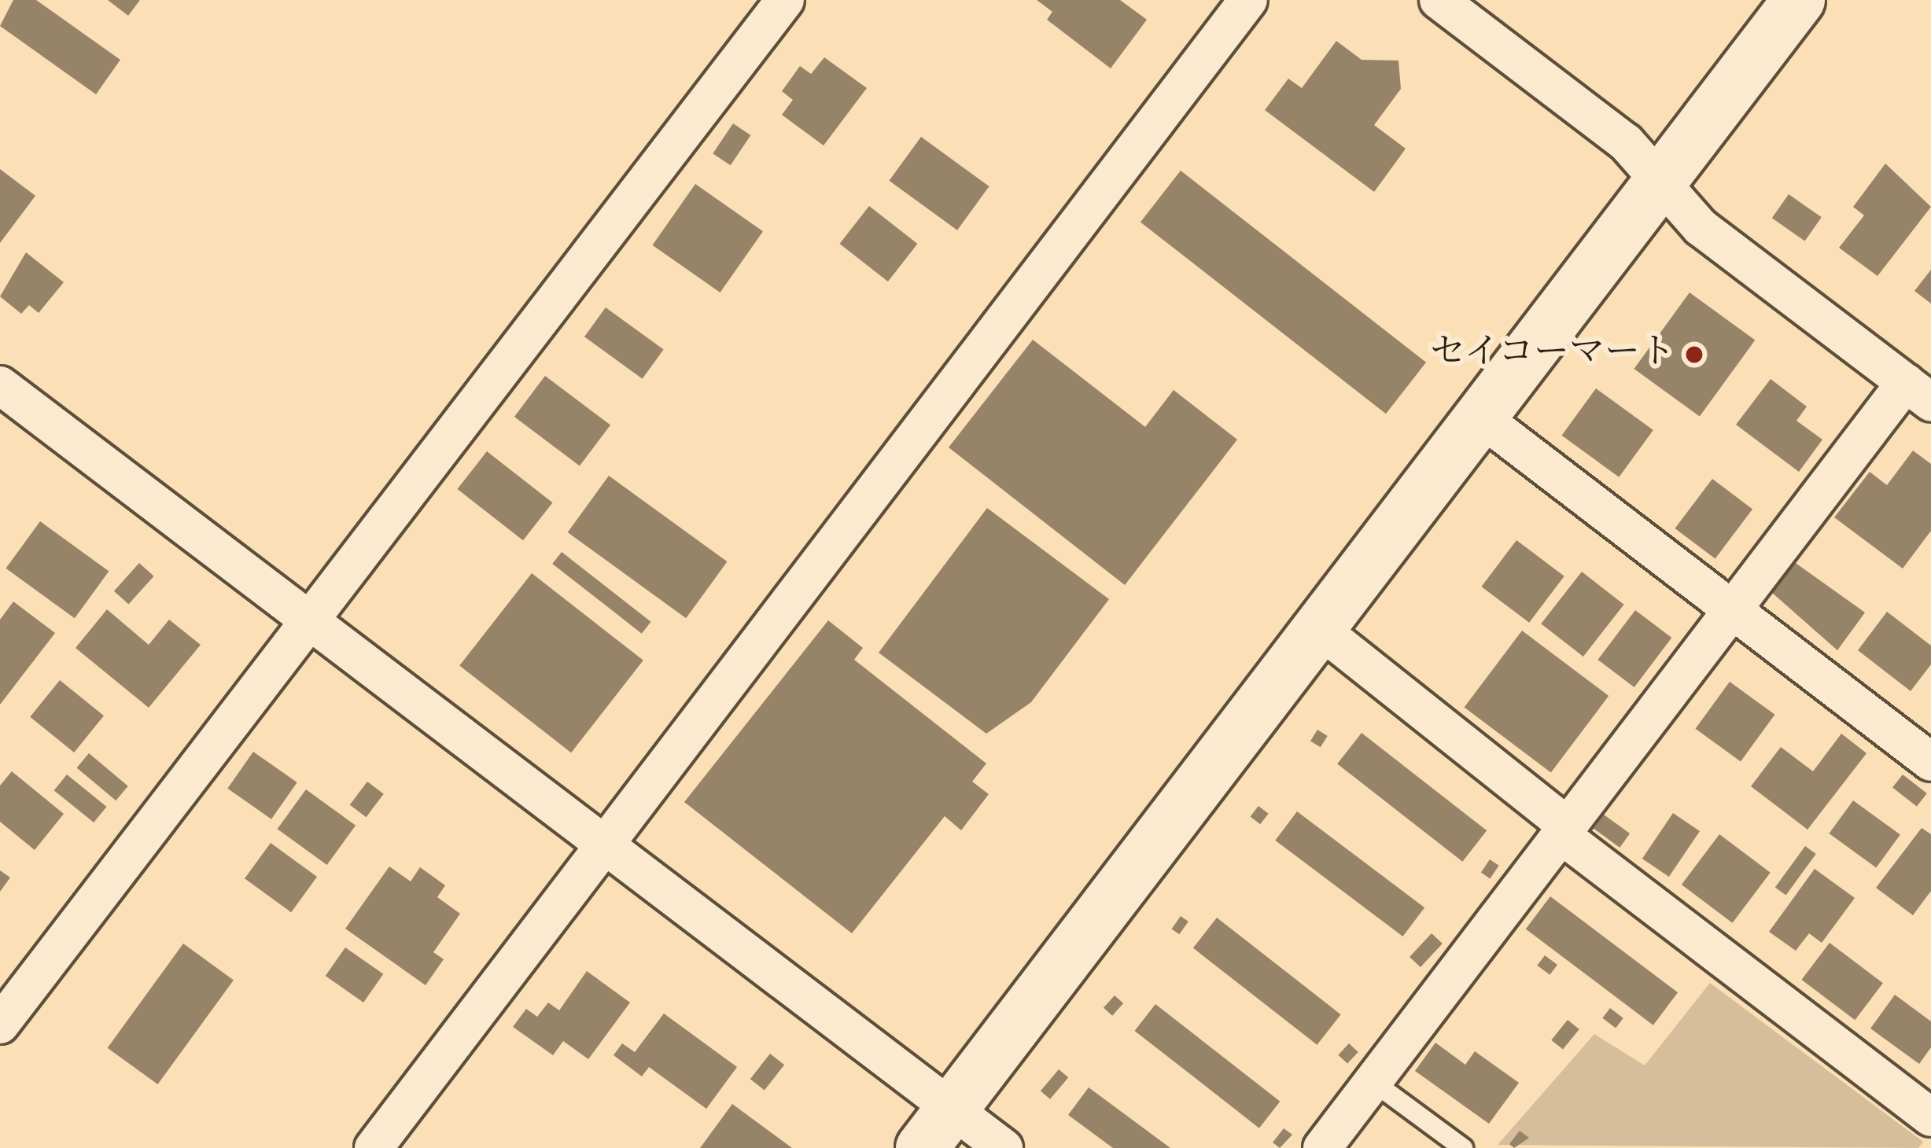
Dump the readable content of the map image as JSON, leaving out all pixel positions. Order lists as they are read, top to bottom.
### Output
{
  "places": ["セイコーマート"]
}
